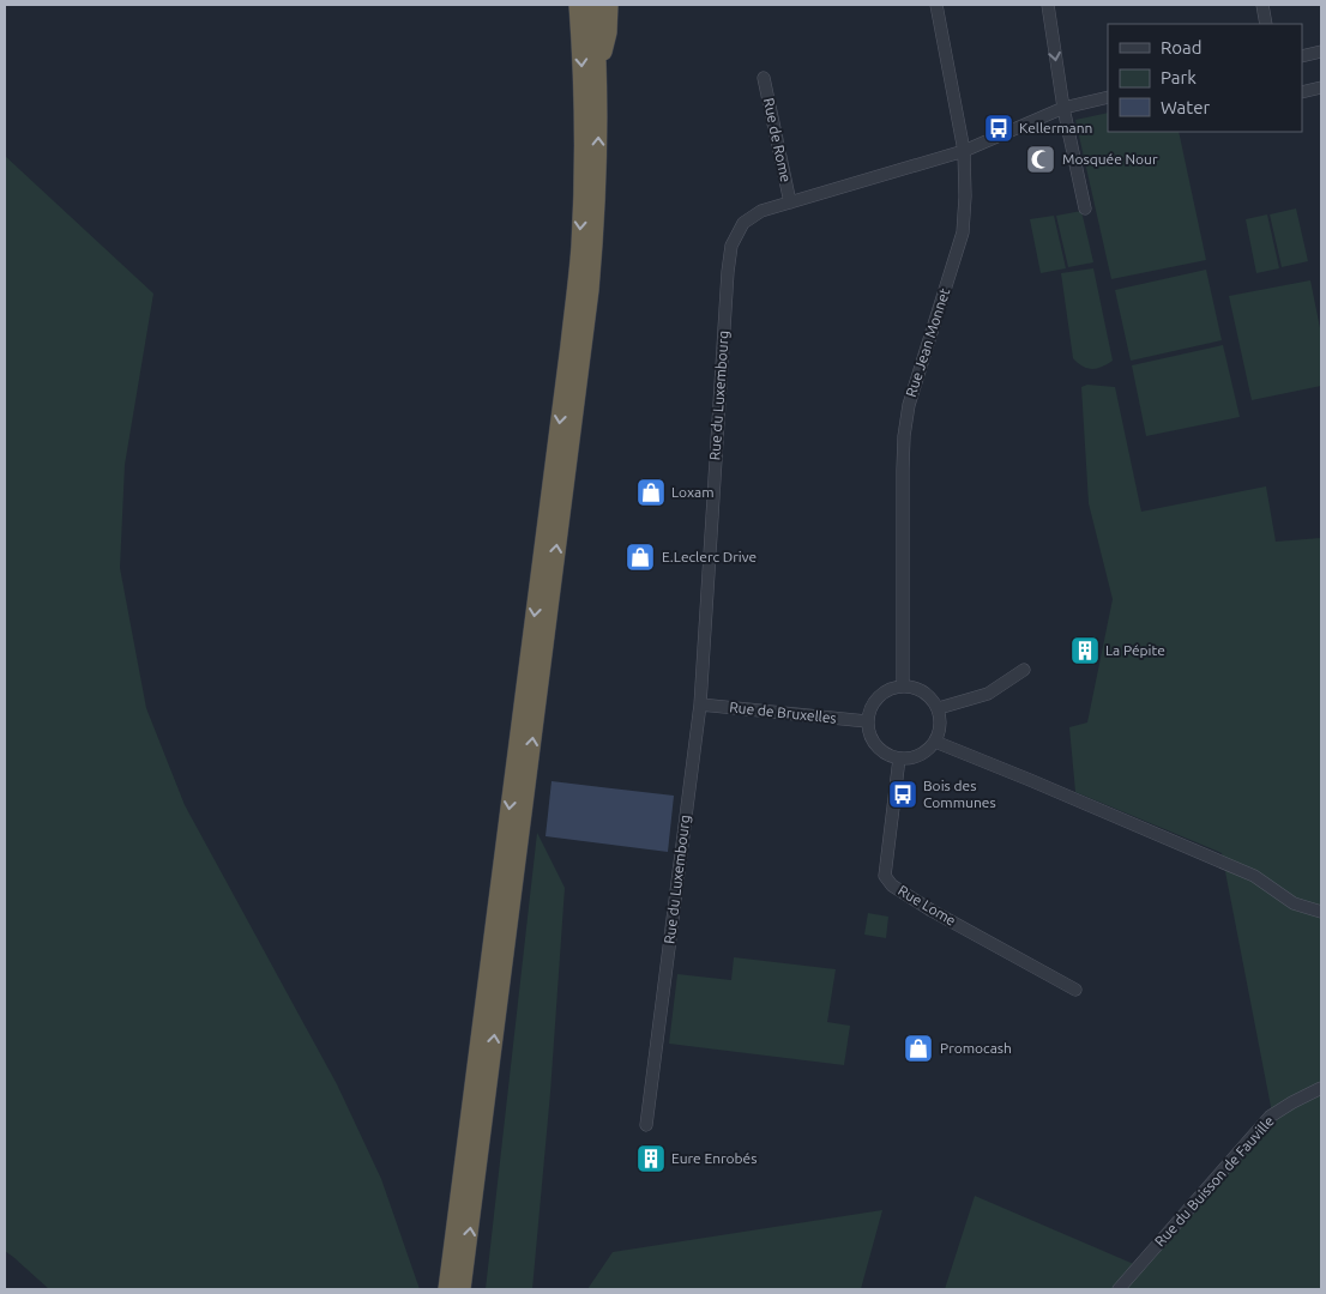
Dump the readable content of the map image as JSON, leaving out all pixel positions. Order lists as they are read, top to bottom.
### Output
{
  "streets": {
    "street": [
      "Rue de Rome",
      "Rue Jean Monnet",
      "Rue du Luxembourg",
      "Rue de Bruxelles",
      "Rue Lome",
      "Rue du Buisson de Fauville"
    ]
  },
  "crossings": [
    ["Rue de Rome", "Rue du Luxembourg"],
    ["Rue Jean Monnet", "Rue du Luxembourg"],
    ["Rue Jean Monnet", "Rue de Bruxelles"],
    ["Rue Jean Monnet", "Rue Lome"],
    ["Rue du Luxembourg", "Rue de Bruxelles"],
    ["Rue de Bruxelles", "Rue Lome"]
  ],
  "places": {
    "bus stop": ["Kellermann", "Bois des Communes"],
    "mosque": ["Mosquée Nour"],
    "shop": ["Loxam", "E.Leclerc Drive", "Promocash"],
    "building": ["La Pépite", "Eure Enrobés"]
  },
  "legend": ["Road", "Park", "Water"]
}
